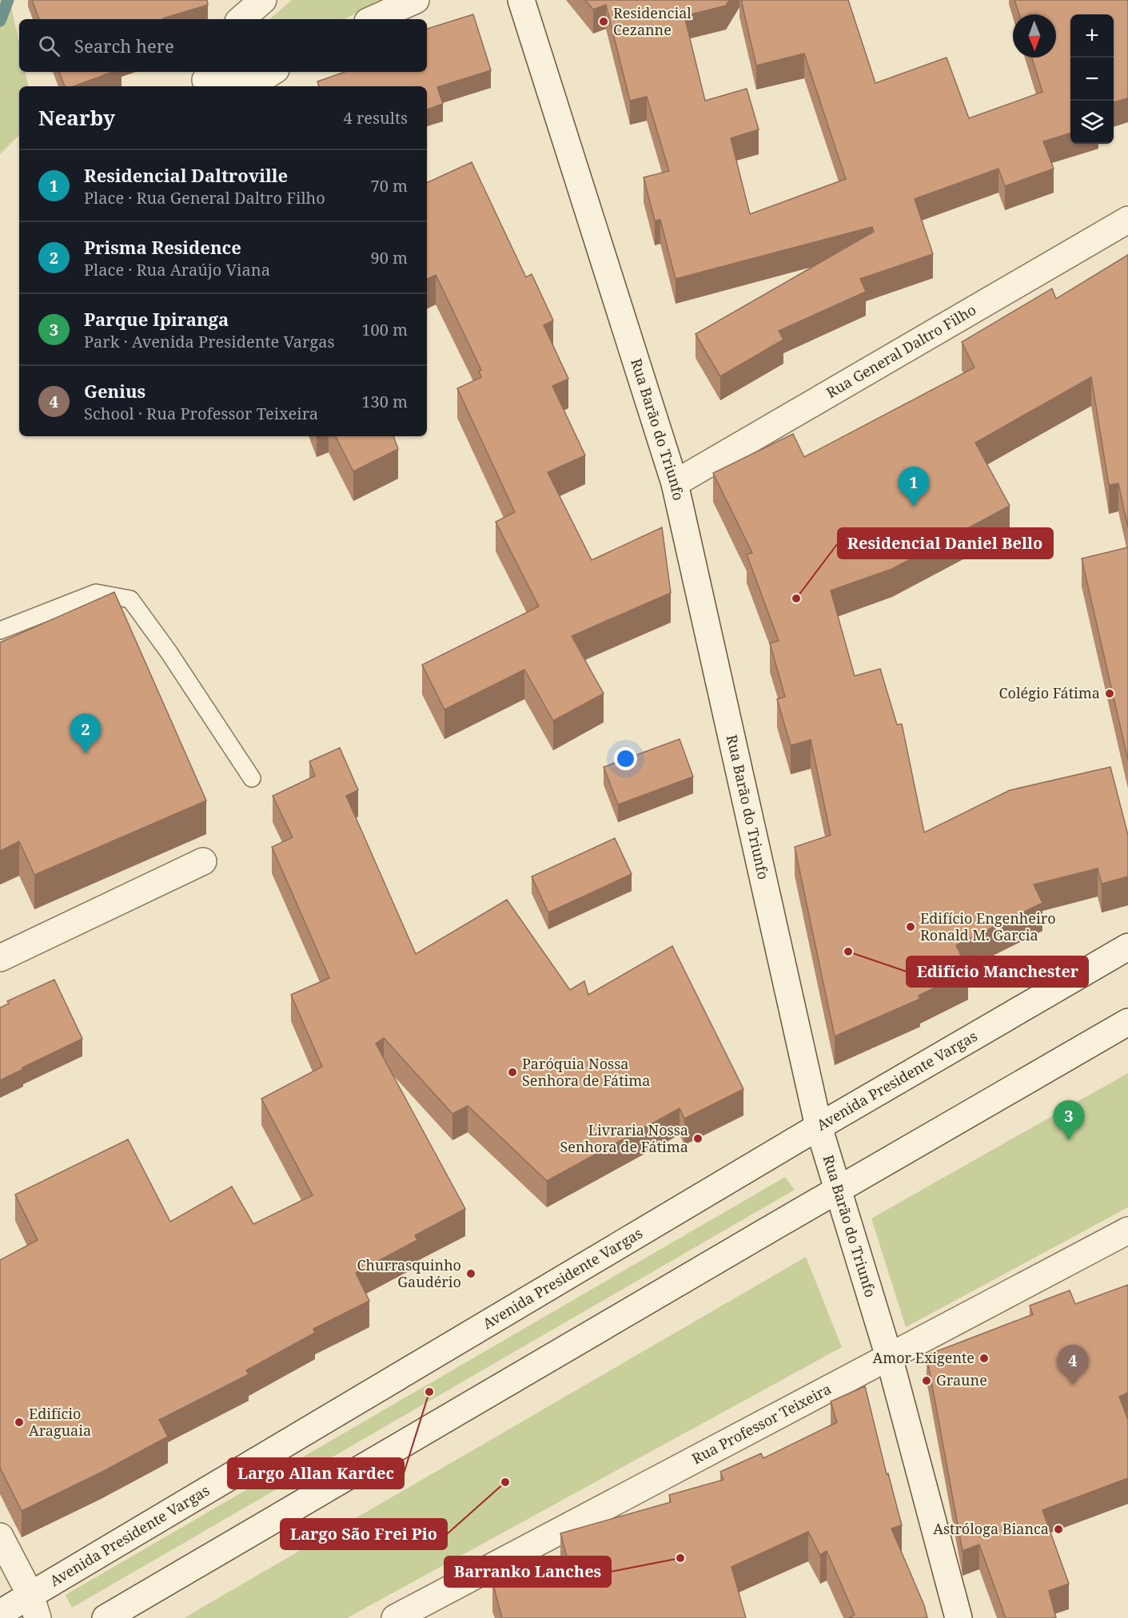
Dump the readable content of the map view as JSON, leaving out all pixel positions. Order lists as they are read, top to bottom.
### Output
{
  "streets": {
    "street": [
      "Rua General Daltro Filho",
      "Rua Barão do Triunfo",
      "Avenida Presidente Vargas",
      "Rua Professor Teixeira"
    ]
  },
  "crossings": [
    ["Rua General Daltro Filho", "Rua Barão do Triunfo"],
    ["Rua Barão do Triunfo", "Avenida Presidente Vargas"],
    ["Rua Barão do Triunfo", "Rua Professor Teixeira"]
  ],
  "places": [
    "Residencial Cezanne",
    "Residencial Daniel Bello",
    "Colégio Fátima",
    "Edifício Engenheiro Ronald M. Garcia",
    "Edifício Manchester",
    "Paróquia Nossa Senhora de Fátima",
    "Livraria Nossa Senhora de Fátima",
    "Churrasquinho Gaudério",
    "Amor Exigente",
    "Graune",
    "Largo Allan Kardec",
    "Edifício Araguaia",
    "Largo São Frei Pio",
    "Astróloga Bianca",
    "Barranko Lanches"
  ],
  "north": "bottom",
  "page": {
    "map_buttons": ["+", "−"],
    "search": "Search here",
    "heading": ["Nearby", "4 results"],
    "list": [
      {
        "mark": "1",
        "name": "Residencial Daltroville",
        "note": "Place · Rua General Daltro Filho",
        "value": "70 m"
      },
      {
        "mark": "2",
        "name": "Prisma Residence",
        "note": "Place · Rua Araújo Viana",
        "value": "90 m"
      },
      {
        "mark": "3",
        "name": "Parque Ipiranga",
        "note": "Park · Avenida Presidente Vargas",
        "value": "100 m"
      },
      {
        "mark": "4",
        "name": "Genius",
        "note": "School · Rua Professor Teixeira",
        "value": "130 m"
      }
    ],
    "pins": [
      "1",
      "2",
      "3",
      "4"
    ]
  }
}
